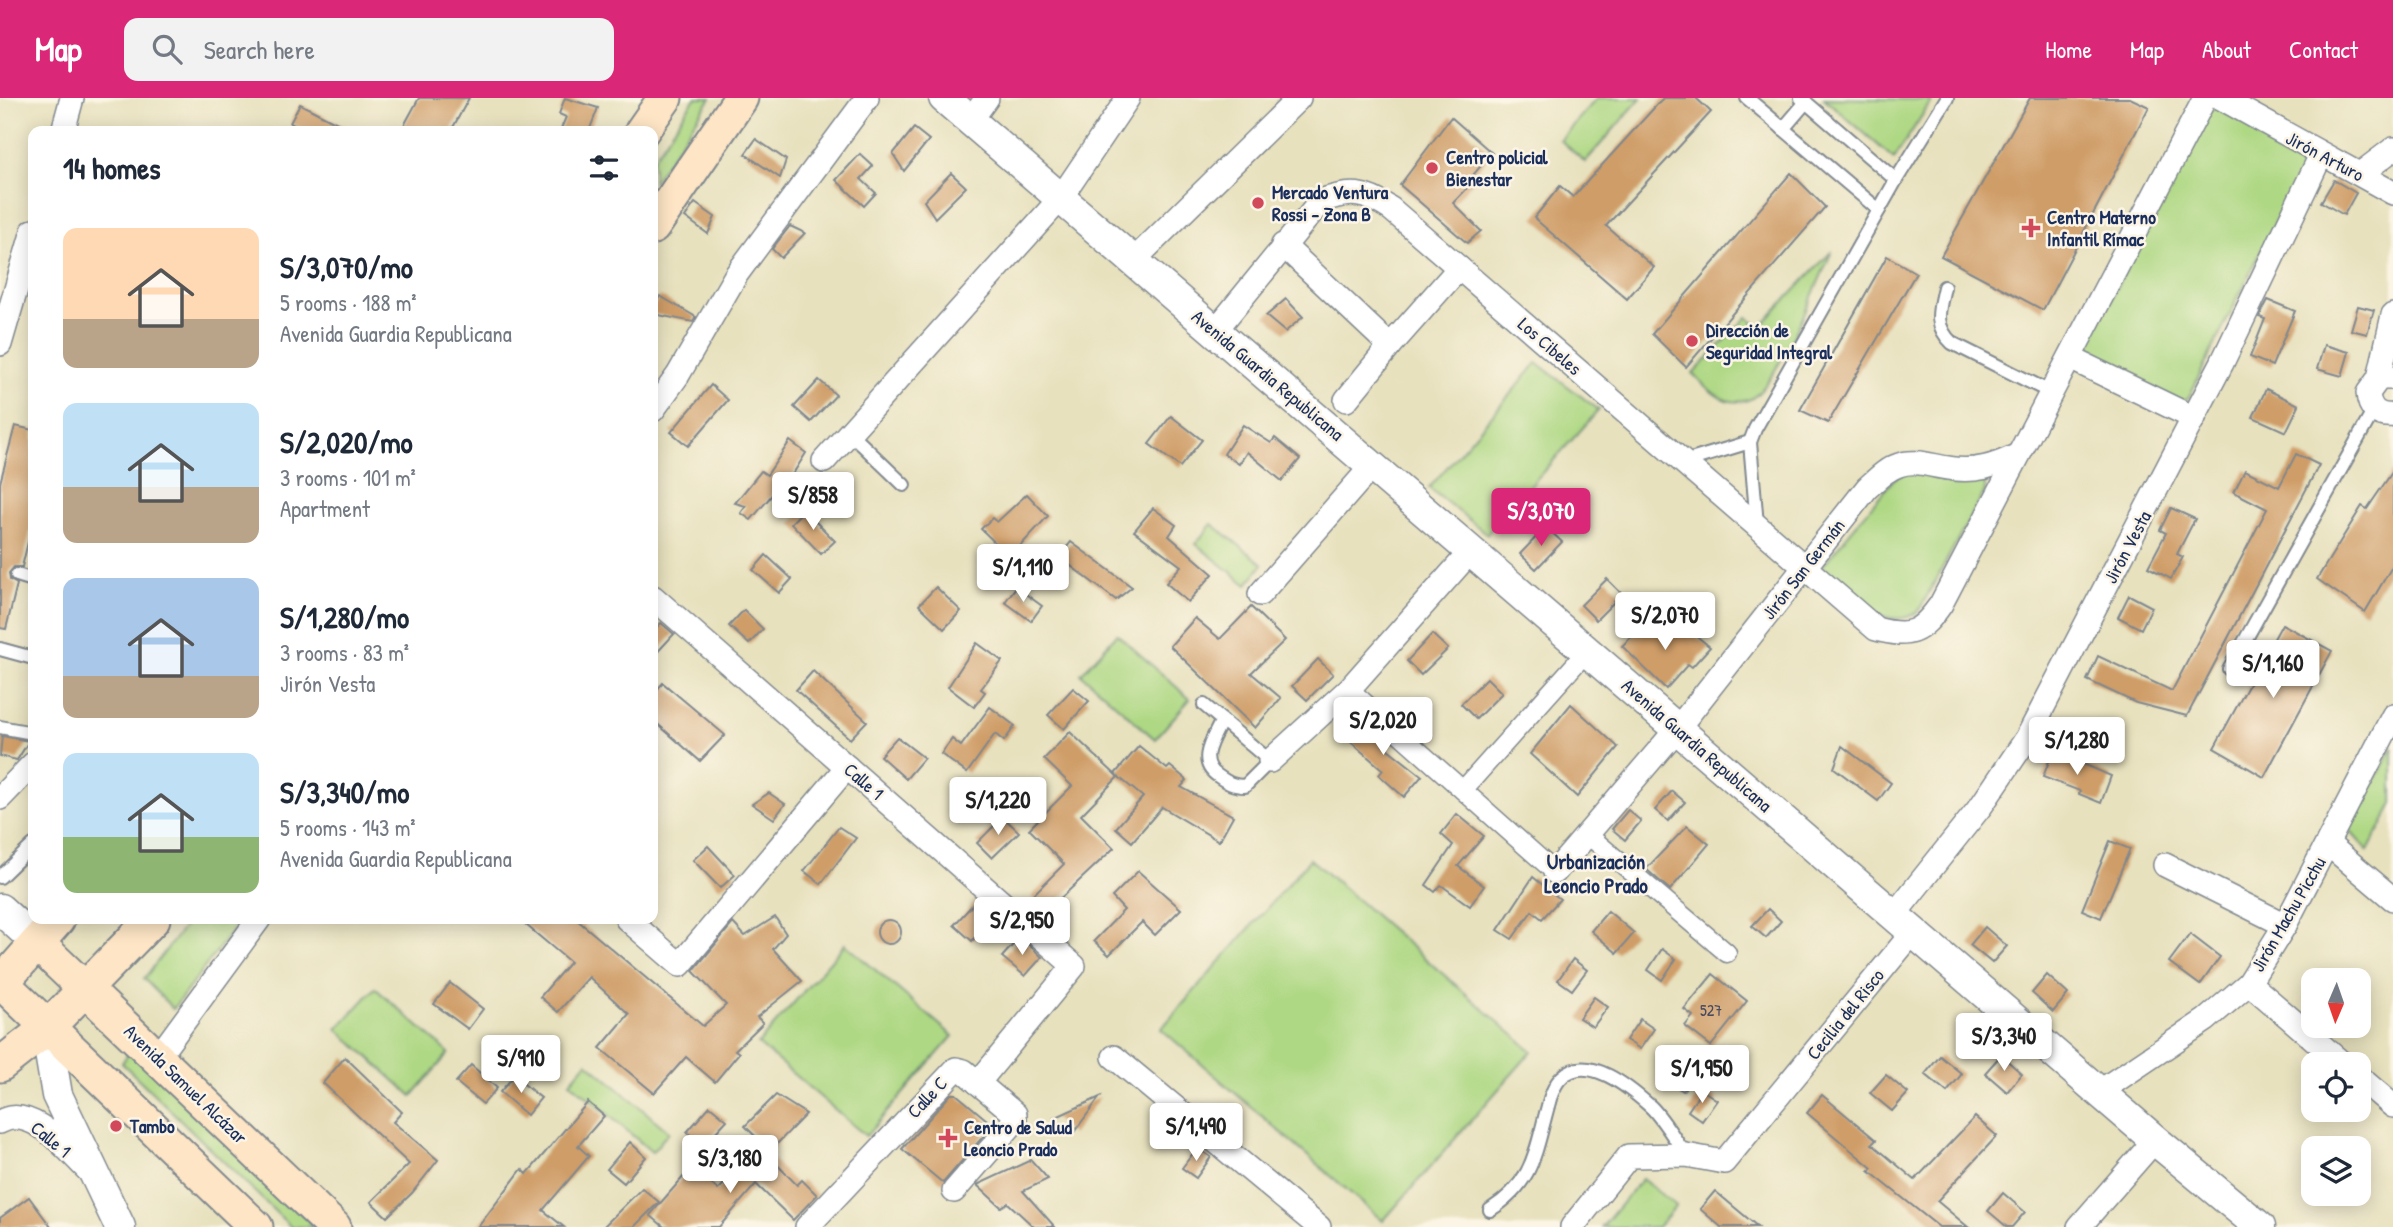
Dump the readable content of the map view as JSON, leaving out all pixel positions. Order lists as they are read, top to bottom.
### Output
{
  "streets": {
    "main road": ["Avenida Samuel Alcázar"],
    "street": [
      "Jirón Arturo",
      "Los Cibeles",
      "Avenida Guardia Republicana",
      "Jirón Vesta",
      "Jirón San Germán",
      "Calle 1",
      "Jirón Machu Picchu",
      "Cecilia del Risco",
      "Calle C"
    ]
  },
  "crossings": [
    ["Jirón Arturo", "Jirón Vesta"],
    ["Los Cibeles", "Avenida Guardia Republicana"],
    ["Los Cibeles", "Jirón San Germán"],
    ["Avenida Guardia Republicana", "Jirón Vesta"],
    ["Avenida Guardia Republicana", "Jirón San Germán"],
    ["Avenida Guardia Republicana", "Jirón Machu Picchu"],
    ["Avenida Guardia Republicana", "Cecilia del Risco"],
    ["Jirón Vesta", "Cecilia del Risco"],
    ["Calle 1", "Calle C"]
  ],
  "districts": ["Urbanización Leoncio Prado"],
  "places": {
    "other": [
      "Centro policial Bienestar",
      "Mercado Ventura Rossi - Zona B",
      "Dirección de Seguridad Integral",
      "Tambo"
    ],
    "health": ["Centro Materno Infantil Rímac", "Centro de Salud Leoncio Prado"]
  },
  "house_numbers": ["527"],
  "north": "bottom",
  "page": {
    "header": "Map",
    "search": "Search here",
    "nav": [
      "Home",
      "Map",
      "About",
      "Contact"
    ],
    "heading": "14 homes",
    "list": [
      {
        "name": "S/3,070/mo",
        "note": "5 rooms · 188 m² · Avenida Guardia Republicana"
      },
      {
        "name": "S/2,020/mo",
        "note": "3 rooms · 101 m² · Apartment"
      },
      {
        "name": "S/1,280/mo",
        "note": "3 rooms · 83 m² · Jirón Vesta"
      },
      {
        "name": "S/3,340/mo",
        "note": "5 rooms · 143 m² · Avenida Guardia Republicana"
      }
    ],
    "price": [
      "S/858",
      "S/3,070",
      "S/1,110",
      "S/2,070",
      "S/1,160",
      "S/2,020",
      "S/1,280",
      "S/1,220",
      "S/2,950",
      "S/3,340",
      "S/910",
      "S/1,950",
      "S/1,490",
      "S/3,180"
    ]
  }
}
